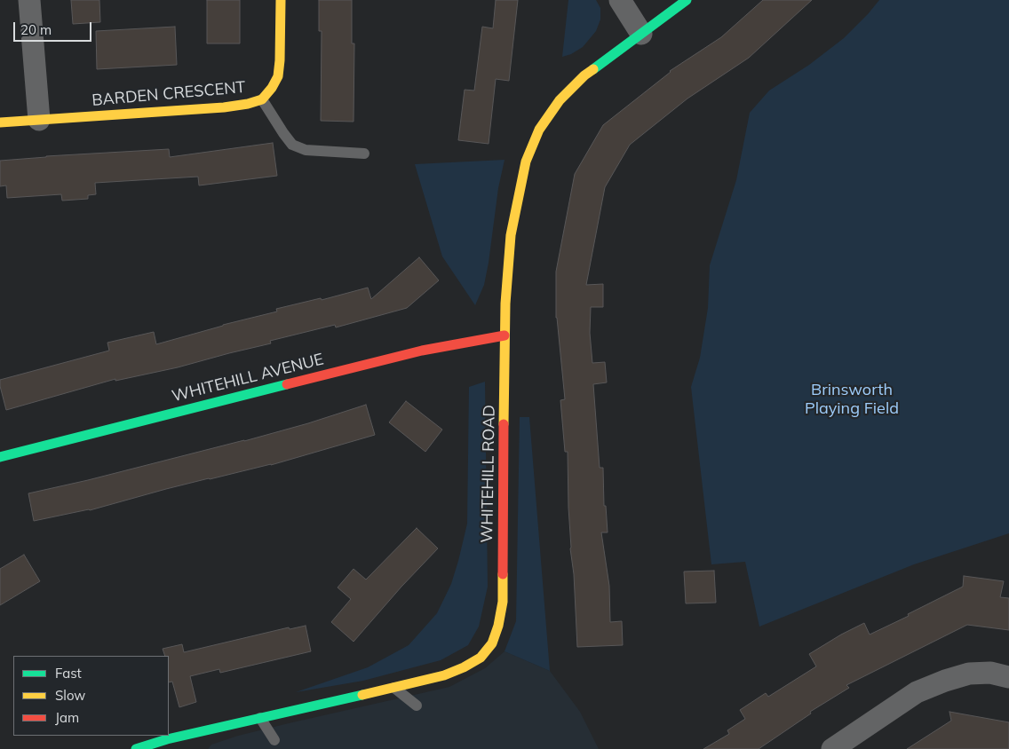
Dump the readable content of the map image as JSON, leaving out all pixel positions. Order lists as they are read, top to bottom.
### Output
{
  "streets": {
    "street": ["BARDEN CRESCENT", "WHITEHILL AVENUE", "WHITEHILL ROAD"]
  },
  "crossings": [
    ["WHITEHILL AVENUE", "WHITEHILL ROAD"]
  ],
  "parks": ["Brinsworth Playing Field"],
  "legend": ["Fast", "Slow", "Jam"],
  "scale_bar": "20 m"
}
